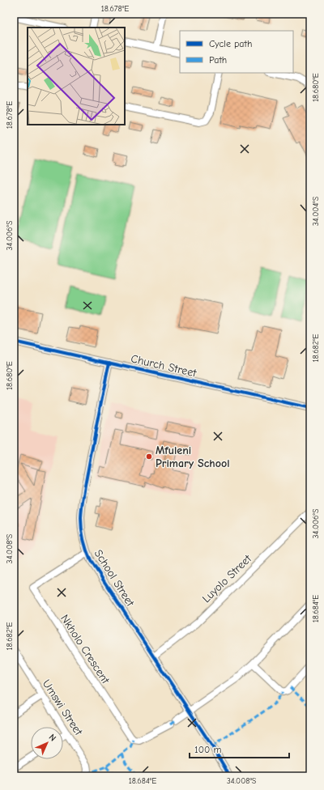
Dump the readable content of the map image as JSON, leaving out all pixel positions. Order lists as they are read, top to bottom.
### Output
{
  "streets": {
    "street": [
      "Church Street",
      "School Street",
      "Luyolo Street",
      "Nkholo Crescent",
      "Umswi Street"
    ]
  },
  "crossings": [
    ["Church Street", "School Street"],
    ["School Street", "Luyolo Street"],
    ["School Street", "Nkholo Crescent"]
  ],
  "places": ["Mfuleni Primary School"],
  "legend": ["Cycle path", "Path"],
  "scale_bar": "100 m",
  "north": "top right",
  "coordinates": [
    "18.678°E",
    "18.680°E",
    "34.004°S",
    "34.006°S",
    "18.682°E",
    "34.008°S",
    "18.684°E"
  ]
}
